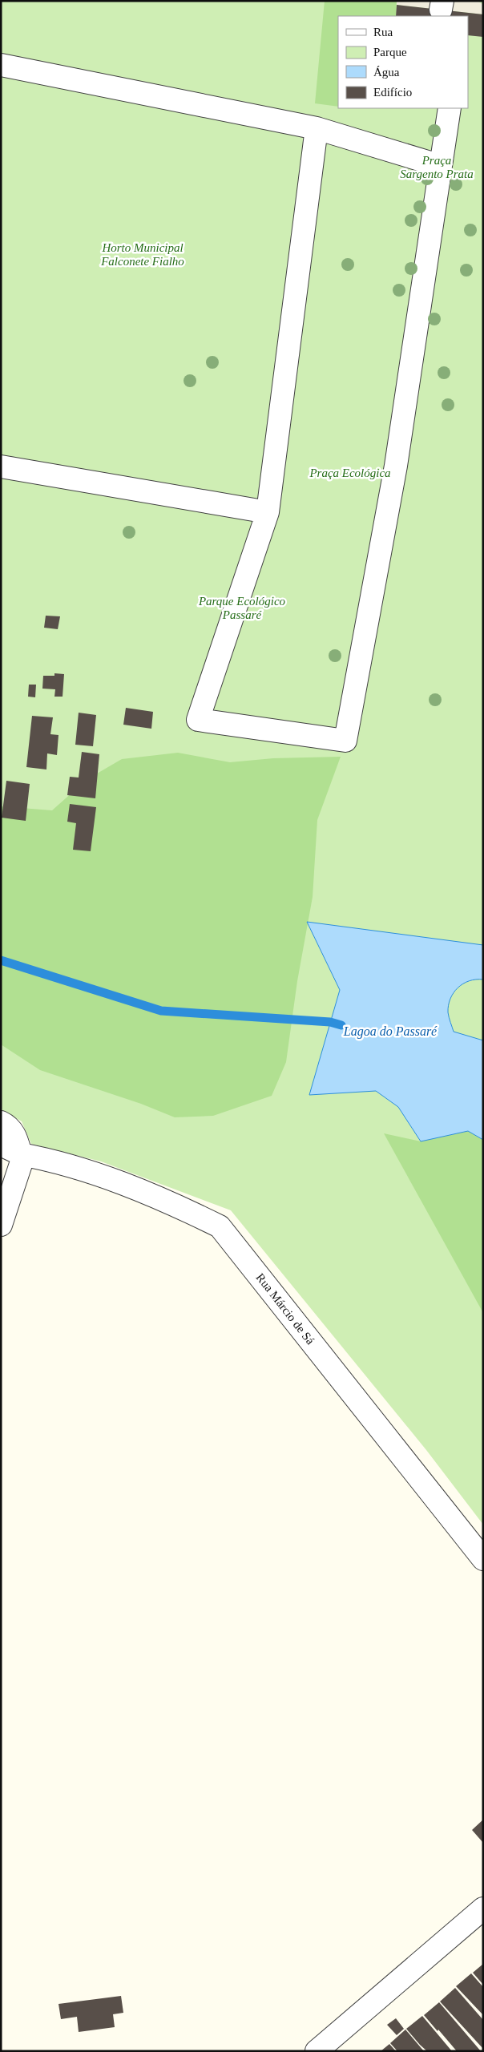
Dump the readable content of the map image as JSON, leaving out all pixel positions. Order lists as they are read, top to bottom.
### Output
{
  "streets": {
    "street": ["Rua Márcio de Sá"]
  },
  "water": ["Lagoa do Passaré"],
  "parks": [
    "Praça Sargento Prata",
    "Horto Municipal Falconete Fialho",
    "Praça Ecológica",
    "Parque Ecológico Passaré"
  ],
  "legend": [
    "Rua",
    "Parque",
    "Água",
    "Edifício"
  ]
}
